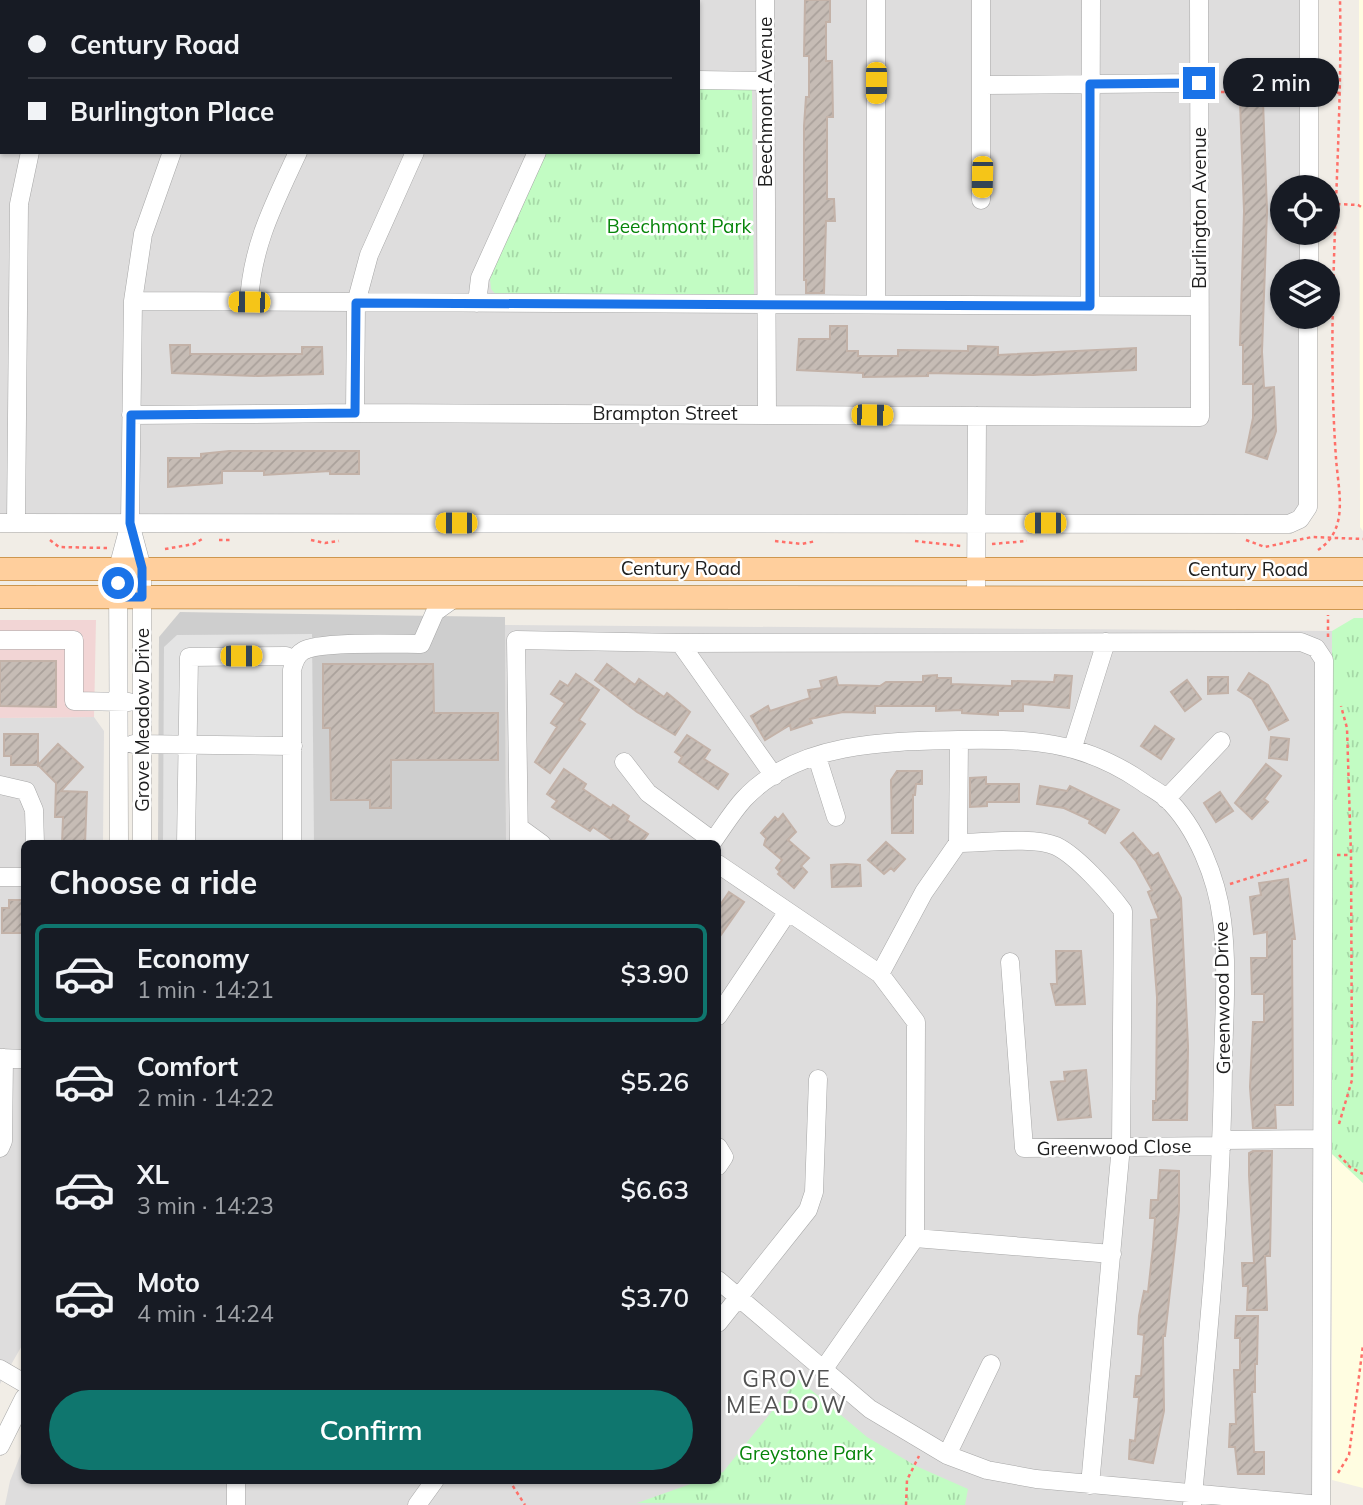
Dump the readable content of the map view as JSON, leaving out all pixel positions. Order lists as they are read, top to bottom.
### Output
{
  "streets": {
    "main road": ["Century Road"],
    "street": [
      "Beechmont Avenue",
      "Burlington Avenue",
      "Brampton Street",
      "Grove Meadow Drive",
      "Greenwood Drive",
      "Greenwood Close"
    ]
  },
  "crossings": [
    ["Beechmont Avenue", "Brampton Street"],
    ["Burlington Avenue", "Brampton Street"],
    ["Century Road", "Grove Meadow Drive"],
    ["Greenwood Drive", "Greenwood Close"]
  ],
  "districts": ["GROVE MEADOW"],
  "parks": ["Beechmont Park", "Greystone Park"],
  "page": {
    "banner": ["Century Road", "Burlington Place"],
    "bubble": "2 min",
    "heading": "Choose a ride",
    "list": [
      {
        "name": "Economy",
        "note": "1 min · 14:21",
        "value": "$3.90"
      },
      {
        "name": "Comfort",
        "note": "2 min · 14:22",
        "value": "$5.26"
      },
      {
        "name": "XL",
        "note": "3 min · 14:23",
        "value": "$6.63"
      },
      {
        "name": "Moto",
        "note": "4 min · 14:24",
        "value": "$3.70"
      }
    ],
    "buttons": "Confirm"
  }
}
